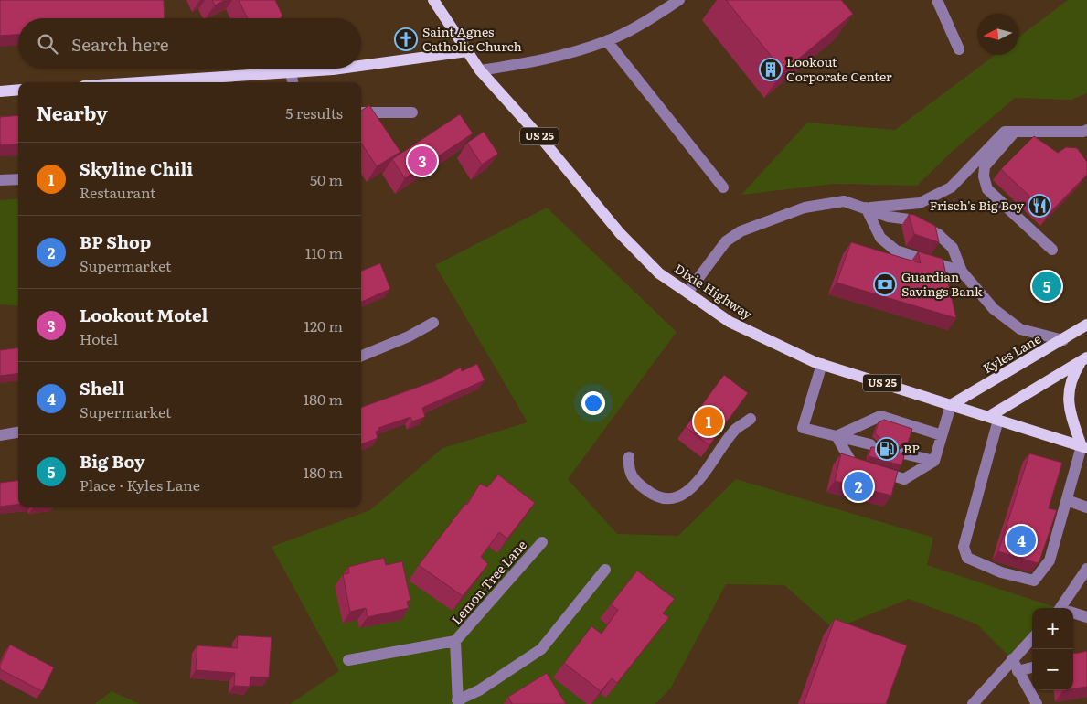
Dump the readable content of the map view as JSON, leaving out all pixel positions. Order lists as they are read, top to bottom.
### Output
{
  "streets": {
    "main road": ["US 25", "Dixie Highway", "Kyles Lane"],
    "street": ["Lemon Tree Lane"]
  },
  "crossings": [
    ["Dixie Highway", "Kyles Lane"]
  ],
  "places": {
    "church": ["Saint Agnes Catholic Church"],
    "building": ["Lookout Corporate Center"],
    "restaurant": ["Frisch's Big Boy"],
    "bank": ["Guardian Savings Bank"],
    "fuel station": ["BP"]
  },
  "north": "left",
  "page": {
    "search": "Search here",
    "heading": ["Nearby", "5 results"],
    "list": [
      {
        "mark": "1",
        "name": "Skyline Chili",
        "note": "Restaurant",
        "value": "50 m"
      },
      {
        "mark": "2",
        "name": "BP Shop",
        "note": "Supermarket",
        "value": "110 m"
      },
      {
        "mark": "3",
        "name": "Lookout Motel",
        "note": "Hotel",
        "value": "120 m"
      },
      {
        "mark": "4",
        "name": "Shell",
        "note": "Supermarket",
        "value": "180 m"
      },
      {
        "mark": "5",
        "name": "Big Boy",
        "note": "Place · Kyles Lane",
        "value": "180 m"
      }
    ],
    "pins": [
      "3",
      "5",
      "1",
      "2",
      "4"
    ],
    "map_buttons": ["+", "−"]
  }
}
